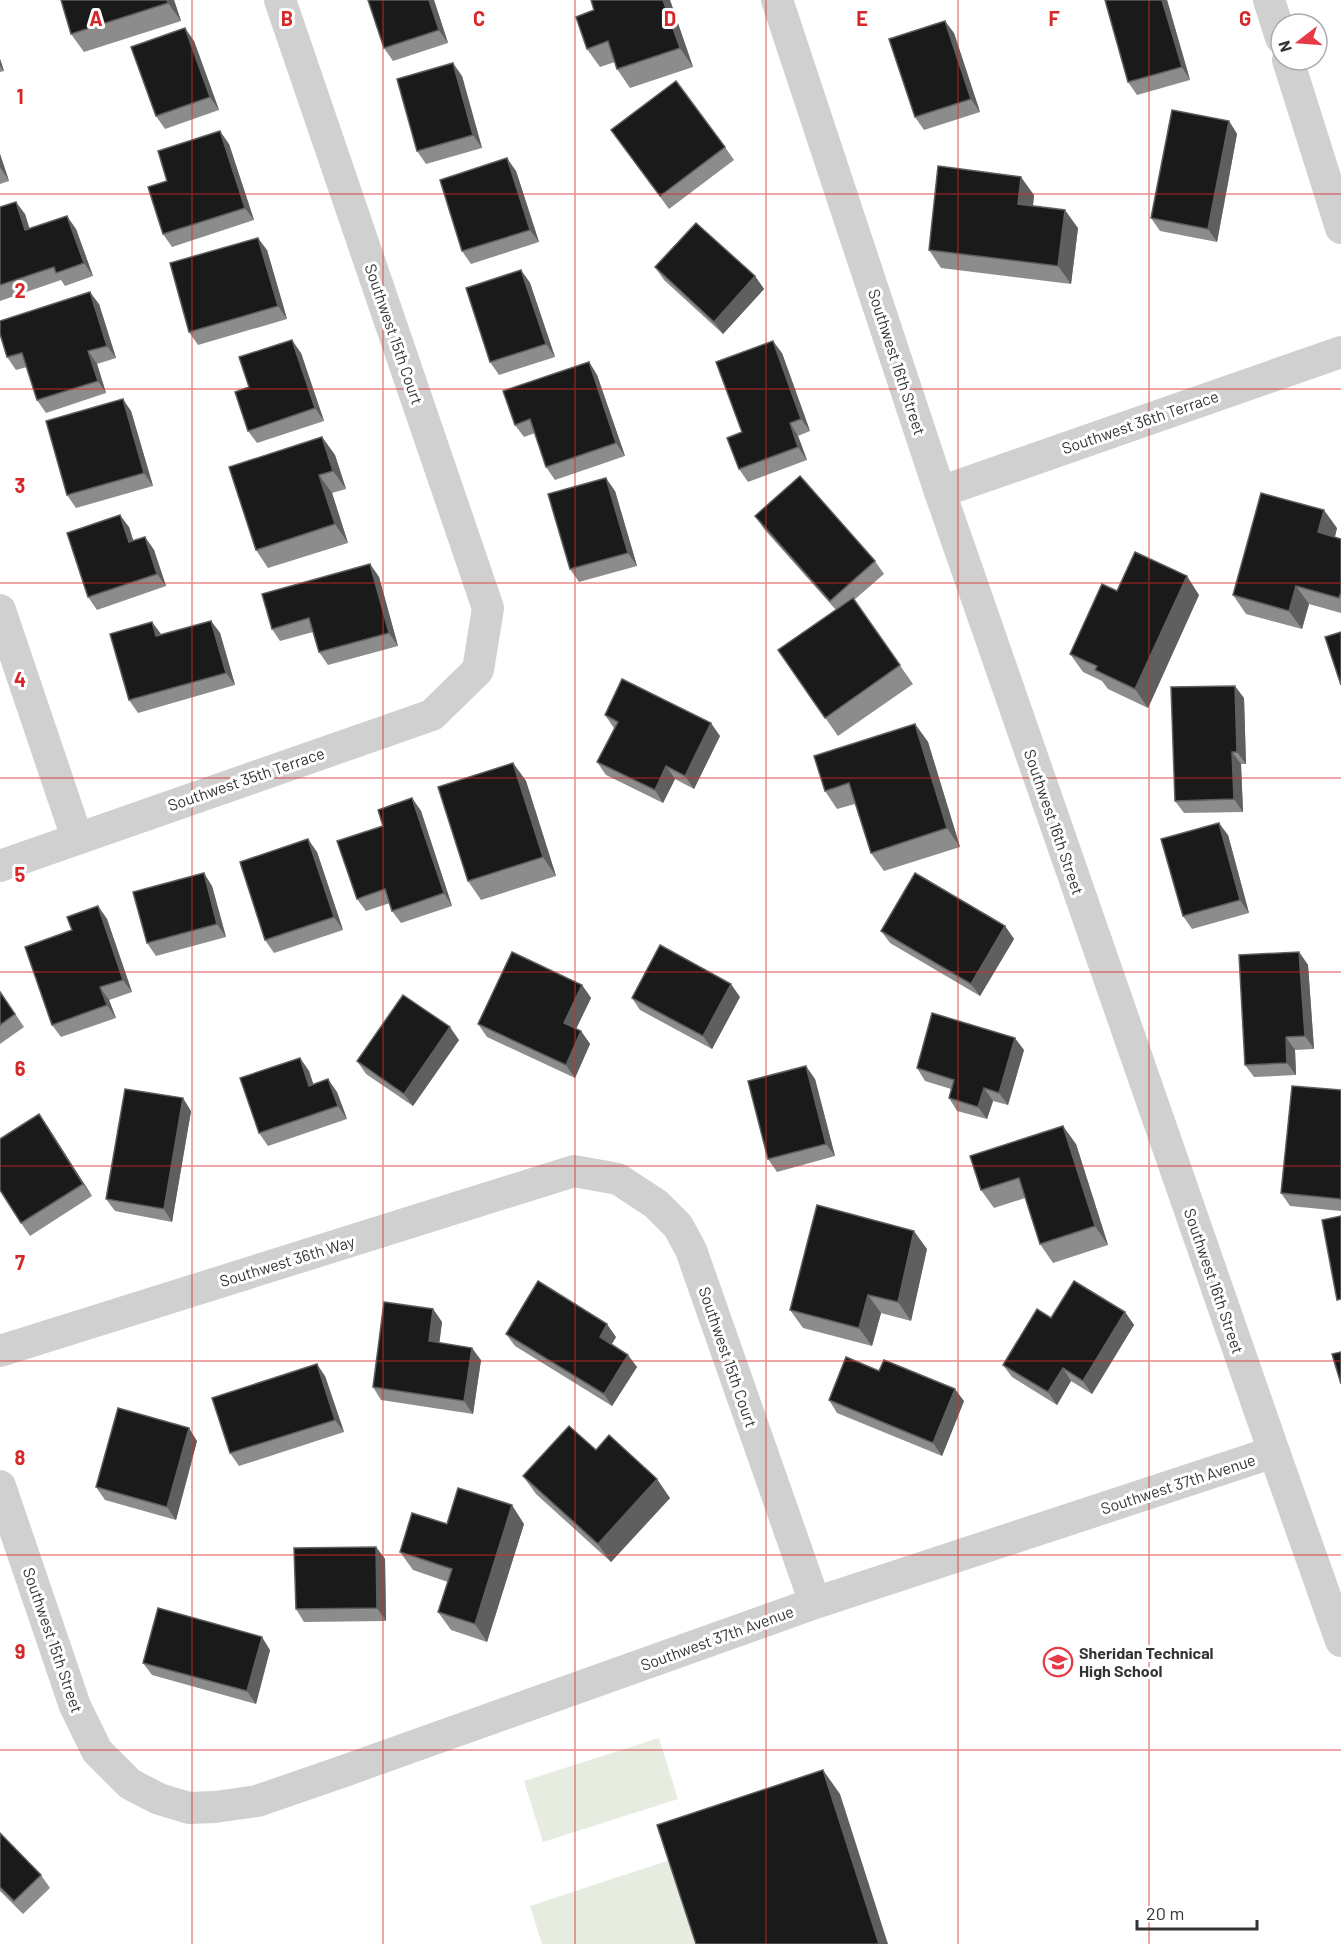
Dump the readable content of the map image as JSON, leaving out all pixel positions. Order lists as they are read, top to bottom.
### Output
{
  "streets": {
    "street": [
      "Southwest 15th Court",
      "Southwest 16th Street",
      "Southwest 36th Terrace",
      "Southwest 35th Terrace",
      "Southwest 36th Way",
      "Southwest 37th Avenue",
      "Southwest 15th Street"
    ]
  },
  "crossings": [
    ["Southwest 15th Court", "Southwest 35th Terrace"],
    ["Southwest 15th Court", "Southwest 36th Way"],
    ["Southwest 15th Court", "Southwest 37th Avenue"],
    ["Southwest 16th Street", "Southwest 36th Terrace"],
    ["Southwest 16th Street", "Southwest 37th Avenue"],
    ["Southwest 37th Avenue", "Southwest 15th Street"]
  ],
  "places": {
    "school or university": ["Sheridan Technical High School"]
  },
  "scale_bar": "20 m",
  "north": "left",
  "grid": {
    "columns": [
      "A",
      "B",
      "C",
      "D",
      "E",
      "F",
      "G"
    ],
    "rows": [
      "1",
      "2",
      "3",
      "4",
      "5",
      "6",
      "7",
      "8",
      "9"
    ]
  }
}
